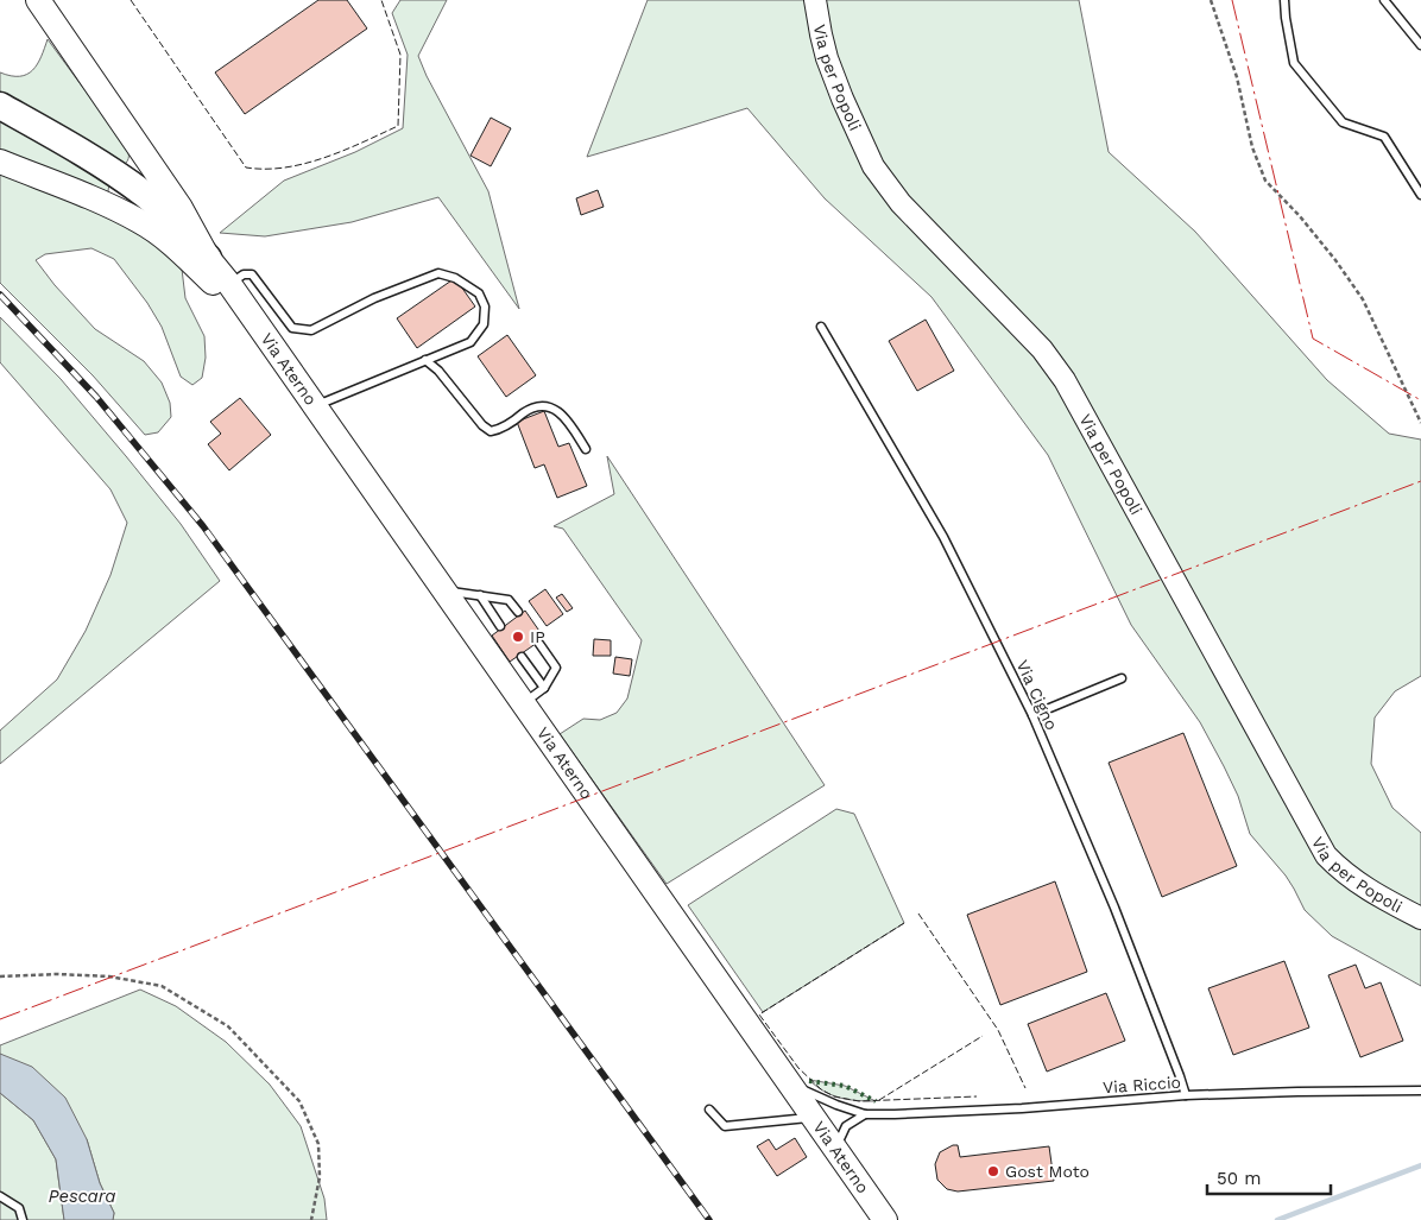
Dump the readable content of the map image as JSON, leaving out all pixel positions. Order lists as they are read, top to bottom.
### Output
{
  "streets": {
    "main road": ["Via per Popoli", "Via Aterno"],
    "lane": ["Via Cigno", "Via Riccio"]
  },
  "crossings": [
    ["Via Aterno", "Via Riccio"],
    ["Via Cigno", "Via Riccio"]
  ],
  "water": ["Pescara"],
  "places": ["IP", "Gost Moto"],
  "scale_bar": "50 m"
}
